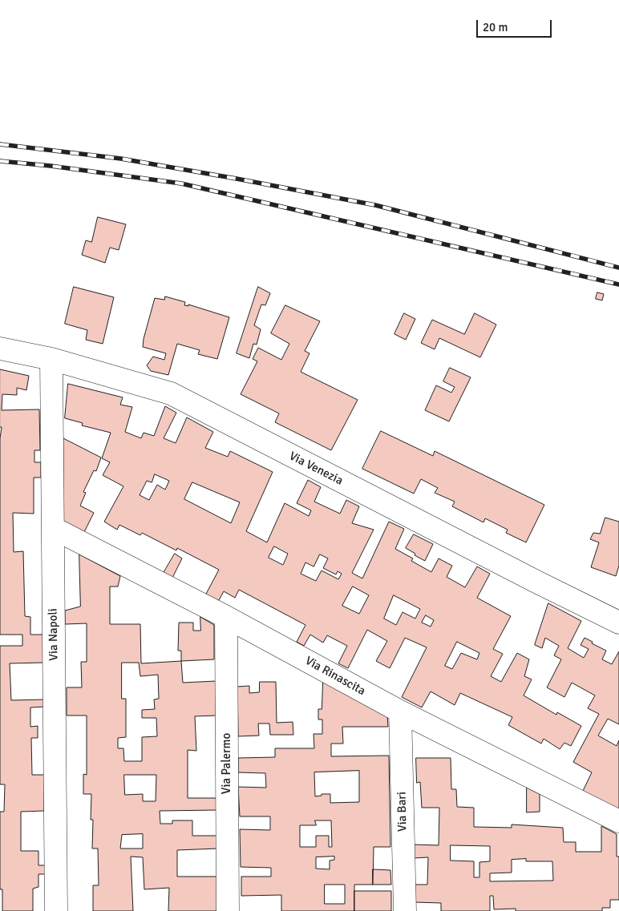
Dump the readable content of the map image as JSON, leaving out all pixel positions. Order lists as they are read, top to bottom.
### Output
{
  "streets": {
    "street": [
      "Via Venezia",
      "Via Napoli",
      "Via Rinascita",
      "Via Palermo",
      "Via Bari"
    ]
  },
  "crossings": [
    ["Via Venezia", "Via Napoli"],
    ["Via Napoli", "Via Rinascita"],
    ["Via Rinascita", "Via Palermo"],
    ["Via Rinascita", "Via Bari"]
  ],
  "scale_bar": "20 m"
}
